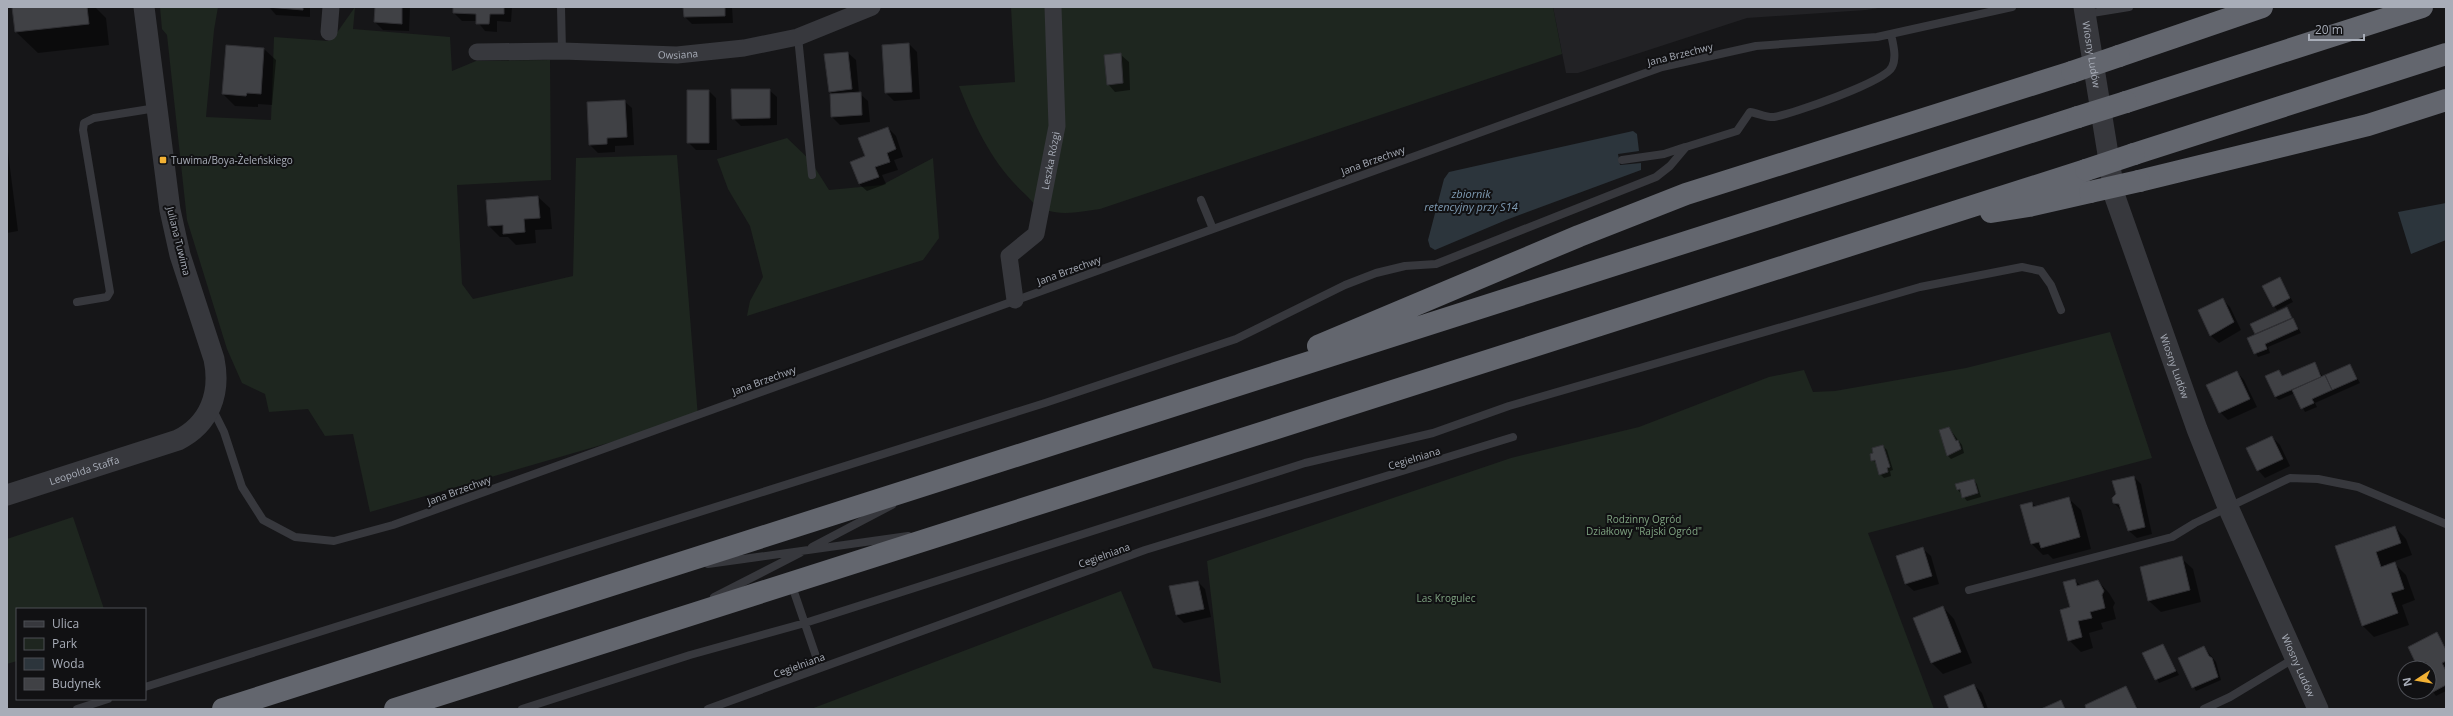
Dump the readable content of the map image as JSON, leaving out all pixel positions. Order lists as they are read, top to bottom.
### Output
{
  "streets": {
    "street": [
      "Owsiana",
      "Wiosny Ludów",
      "Leszka Rózgi",
      "Juliana Tuwima",
      "Leopolda Staffa"
    ],
    "lane": ["Jana Brzechwy", "Cegielniana"]
  },
  "crossings": [
    ["Jana Brzechwy", "Leszka Rózgi"],
    ["Jana Brzechwy", "Juliana Tuwima"],
    ["Juliana Tuwima", "Leopolda Staffa"]
  ],
  "water": ["zbiornik retencyjny przy S14"],
  "parks": ["Rodzinny Ogród Działkowy \"Rajski Ogród\"", "Las Krogulec"],
  "places": {
    "transit": ["Tuwima/Boya-Żeleńskiego"]
  },
  "legend": [
    "Ulica",
    "Park",
    "Woda",
    "Budynek"
  ],
  "scale_bar": "20 m",
  "north": "left"
}
